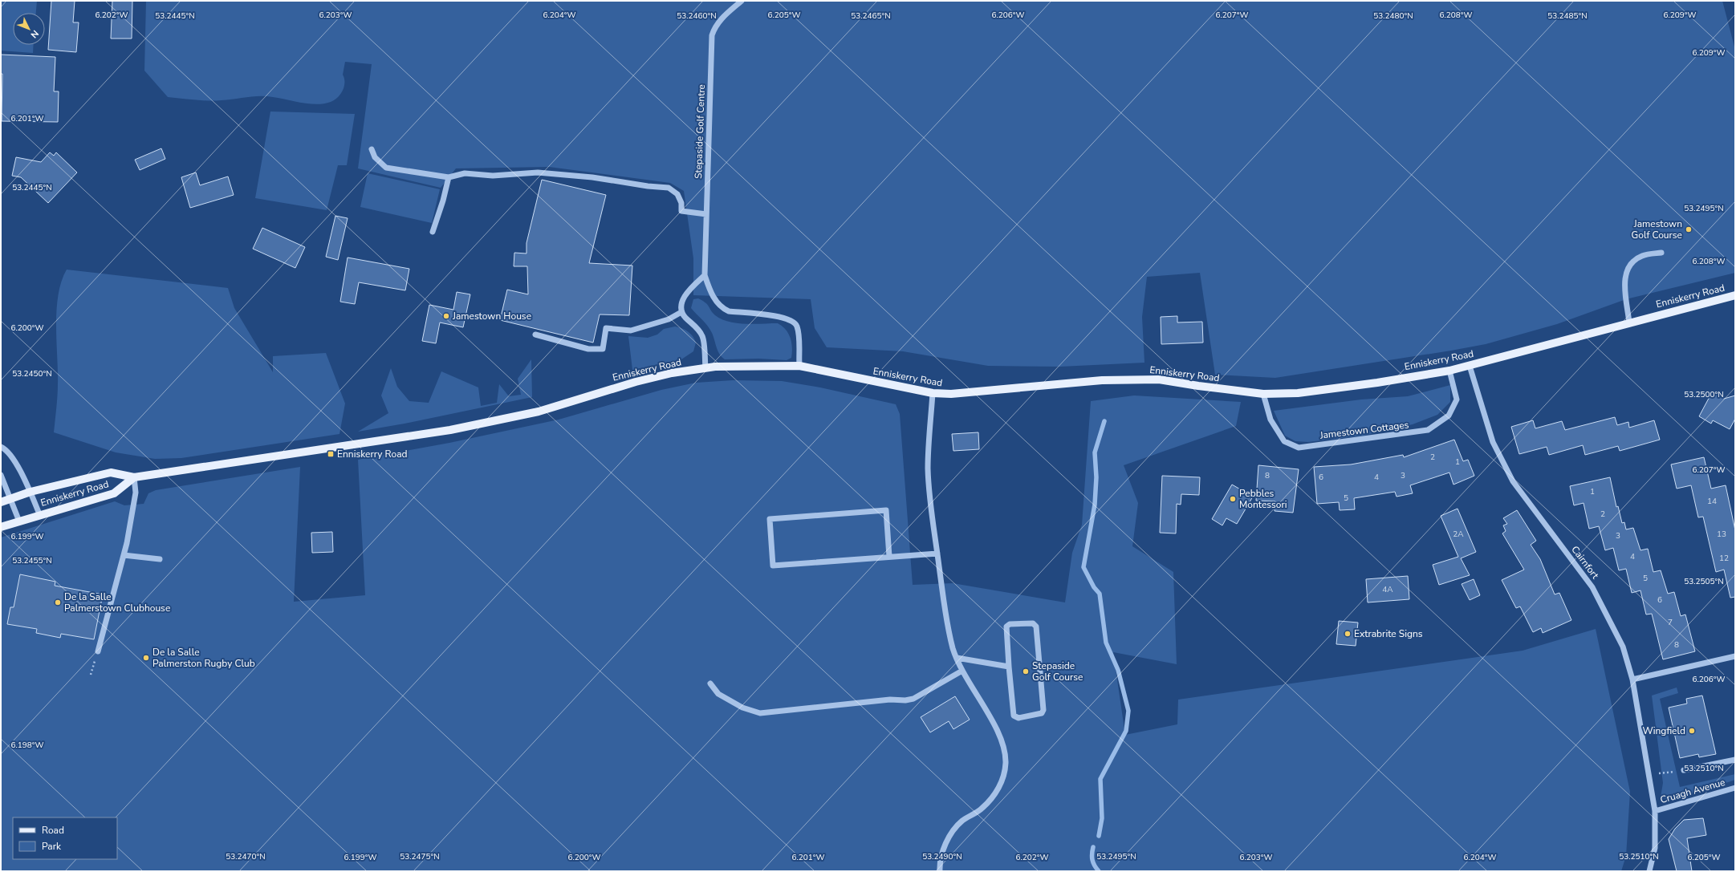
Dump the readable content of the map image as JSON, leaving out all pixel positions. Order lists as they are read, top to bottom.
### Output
{
  "streets": {
    "main road": ["Enniskerry Road"],
    "street": [
      "Stepaside Golf Centre",
      "Jamestown Cottages",
      "Cairnfort",
      "Cruagh Avenue"
    ]
  },
  "crossings": [
    ["Stepaside Golf Centre", "Enniskerry Road"],
    ["Enniskerry Road", "Jamestown Cottages"],
    ["Enniskerry Road", "Cairnfort"]
  ],
  "places": {
    "other": [
      "Jamestown Golf Course",
      "Jamestown House",
      "Pebbles Montessori",
      "De la Salle Palmerstown Clubhouse",
      "Extrabrite Signs",
      "De la Salle Palmerston Rugby Club",
      "Stepaside Golf Course",
      "Wingfield"
    ],
    "transit": ["Enniskerry Road"]
  },
  "house_numbers": [
    "2",
    "1",
    "8",
    "3",
    "6",
    "4",
    "1",
    "5",
    "14",
    "2",
    "2A",
    "13",
    "3",
    "4",
    "12",
    "5",
    "4A",
    "6",
    "7",
    "8"
  ],
  "legend": ["Road", "Park"],
  "north": "bottom right",
  "coordinates": [
    "6.202°W",
    "6.203°W",
    "6.204°W",
    "6.206°W",
    "6.205°W",
    "6.207°W",
    "6.208°W",
    "6.209°W",
    "53.2445°N",
    "53.2460°N",
    "53.2465°N",
    "53.2480°N",
    "53.2485°N",
    "6.201°W",
    "53.2495°N",
    "6.200°W",
    "53.2450°N",
    "53.2500°N",
    "6.199°W",
    "53.2455°N",
    "53.2505°N",
    "6.198°W",
    "53.2510°N",
    "53.2470°N",
    "53.2475°N",
    "53.2490°N"
  ]
}
